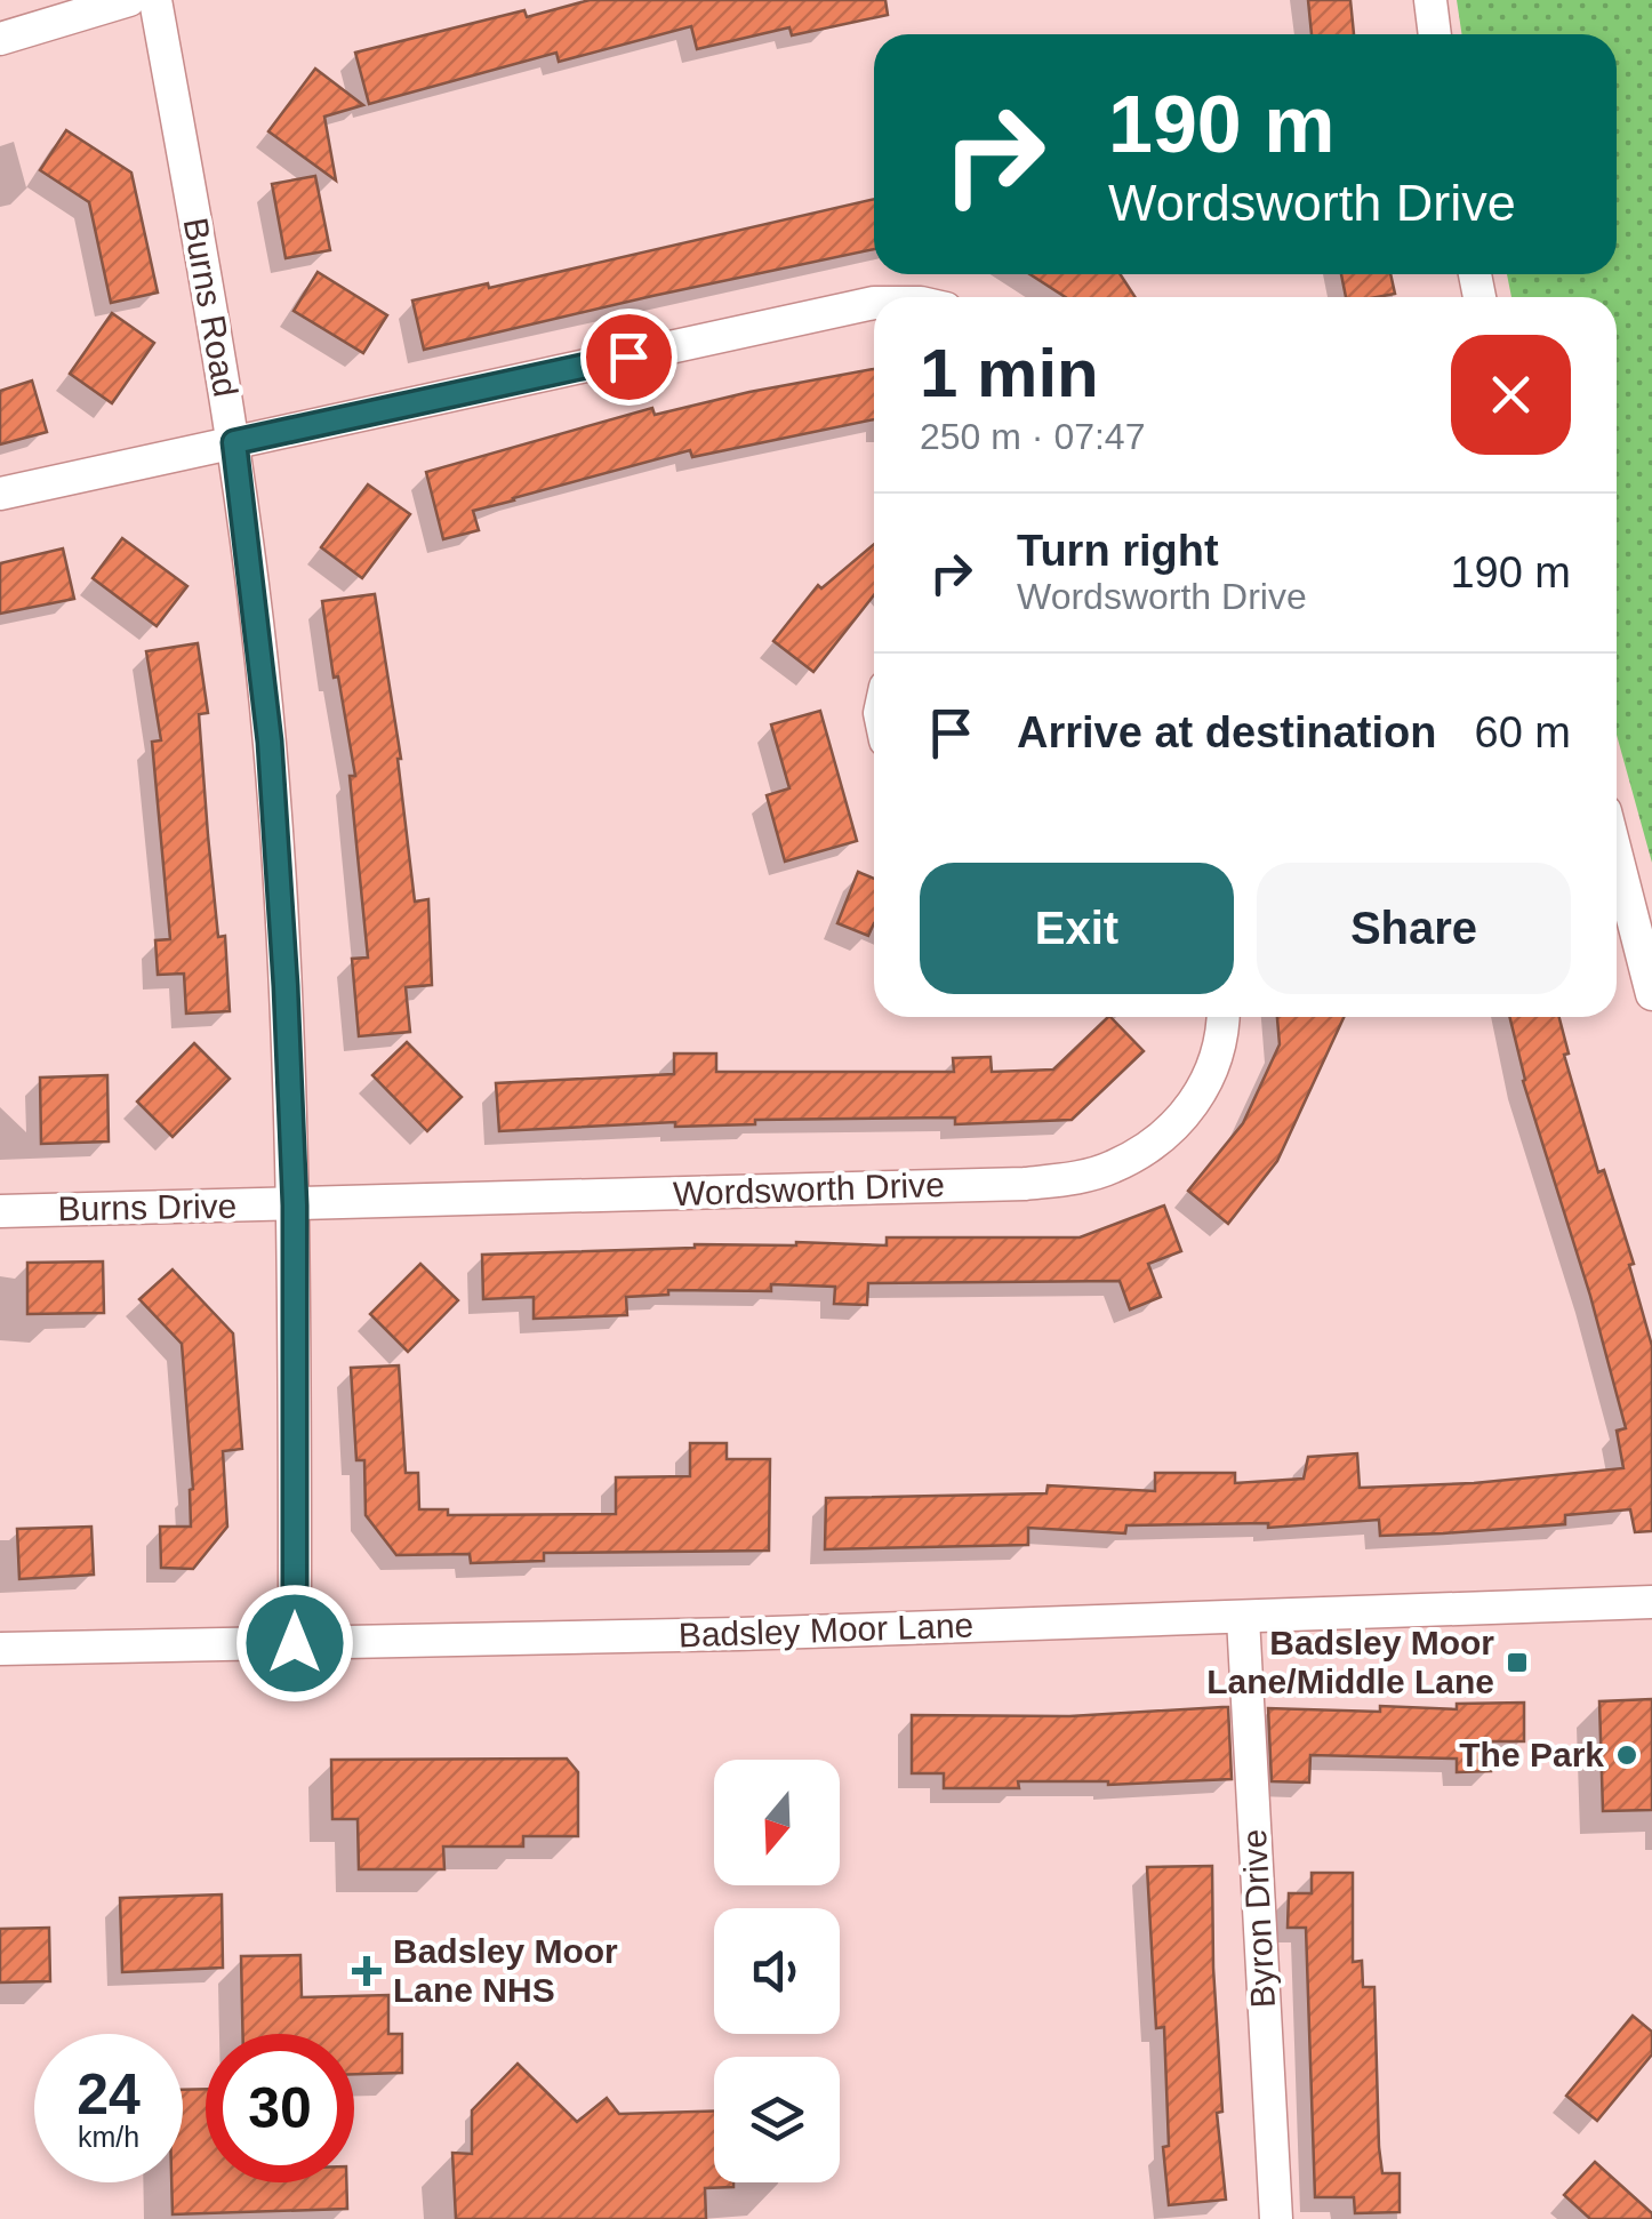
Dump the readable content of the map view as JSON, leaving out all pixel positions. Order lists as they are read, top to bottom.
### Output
{
  "streets": {
    "street": [
      "Burns Road",
      "Wordsworth Drive",
      "Burns Drive",
      "Badsley Moor Lane",
      "Byron Drive"
    ]
  },
  "crossings": [
    ["Burns Road", "Wordsworth Drive"],
    ["Burns Road", "Burns Drive"],
    ["Burns Road", "Badsley Moor Lane"],
    ["Wordsworth Drive", "Burns Drive"],
    ["Badsley Moor Lane", "Byron Drive"]
  ],
  "places": {
    "transit": ["Badsley Moor Lane/Middle Lane"],
    "other": ["The Park"],
    "health": ["Badsley Moor Lane NHS"]
  },
  "north": "bottom",
  "page": {
    "turn": ["190 m", "Wordsworth Drive"],
    "heading": ["1 min", "250 m · 07:47"],
    "list": [
      {
        "name": "Turn right",
        "note": "Wordsworth Drive",
        "value": "190 m"
      },
      {
        "name": "Arrive at destination",
        "value": "60 m"
      }
    ],
    "buttons": ["Exit", "Share"],
    "speed": "24 km/h",
    "limit": "30"
  }
}
